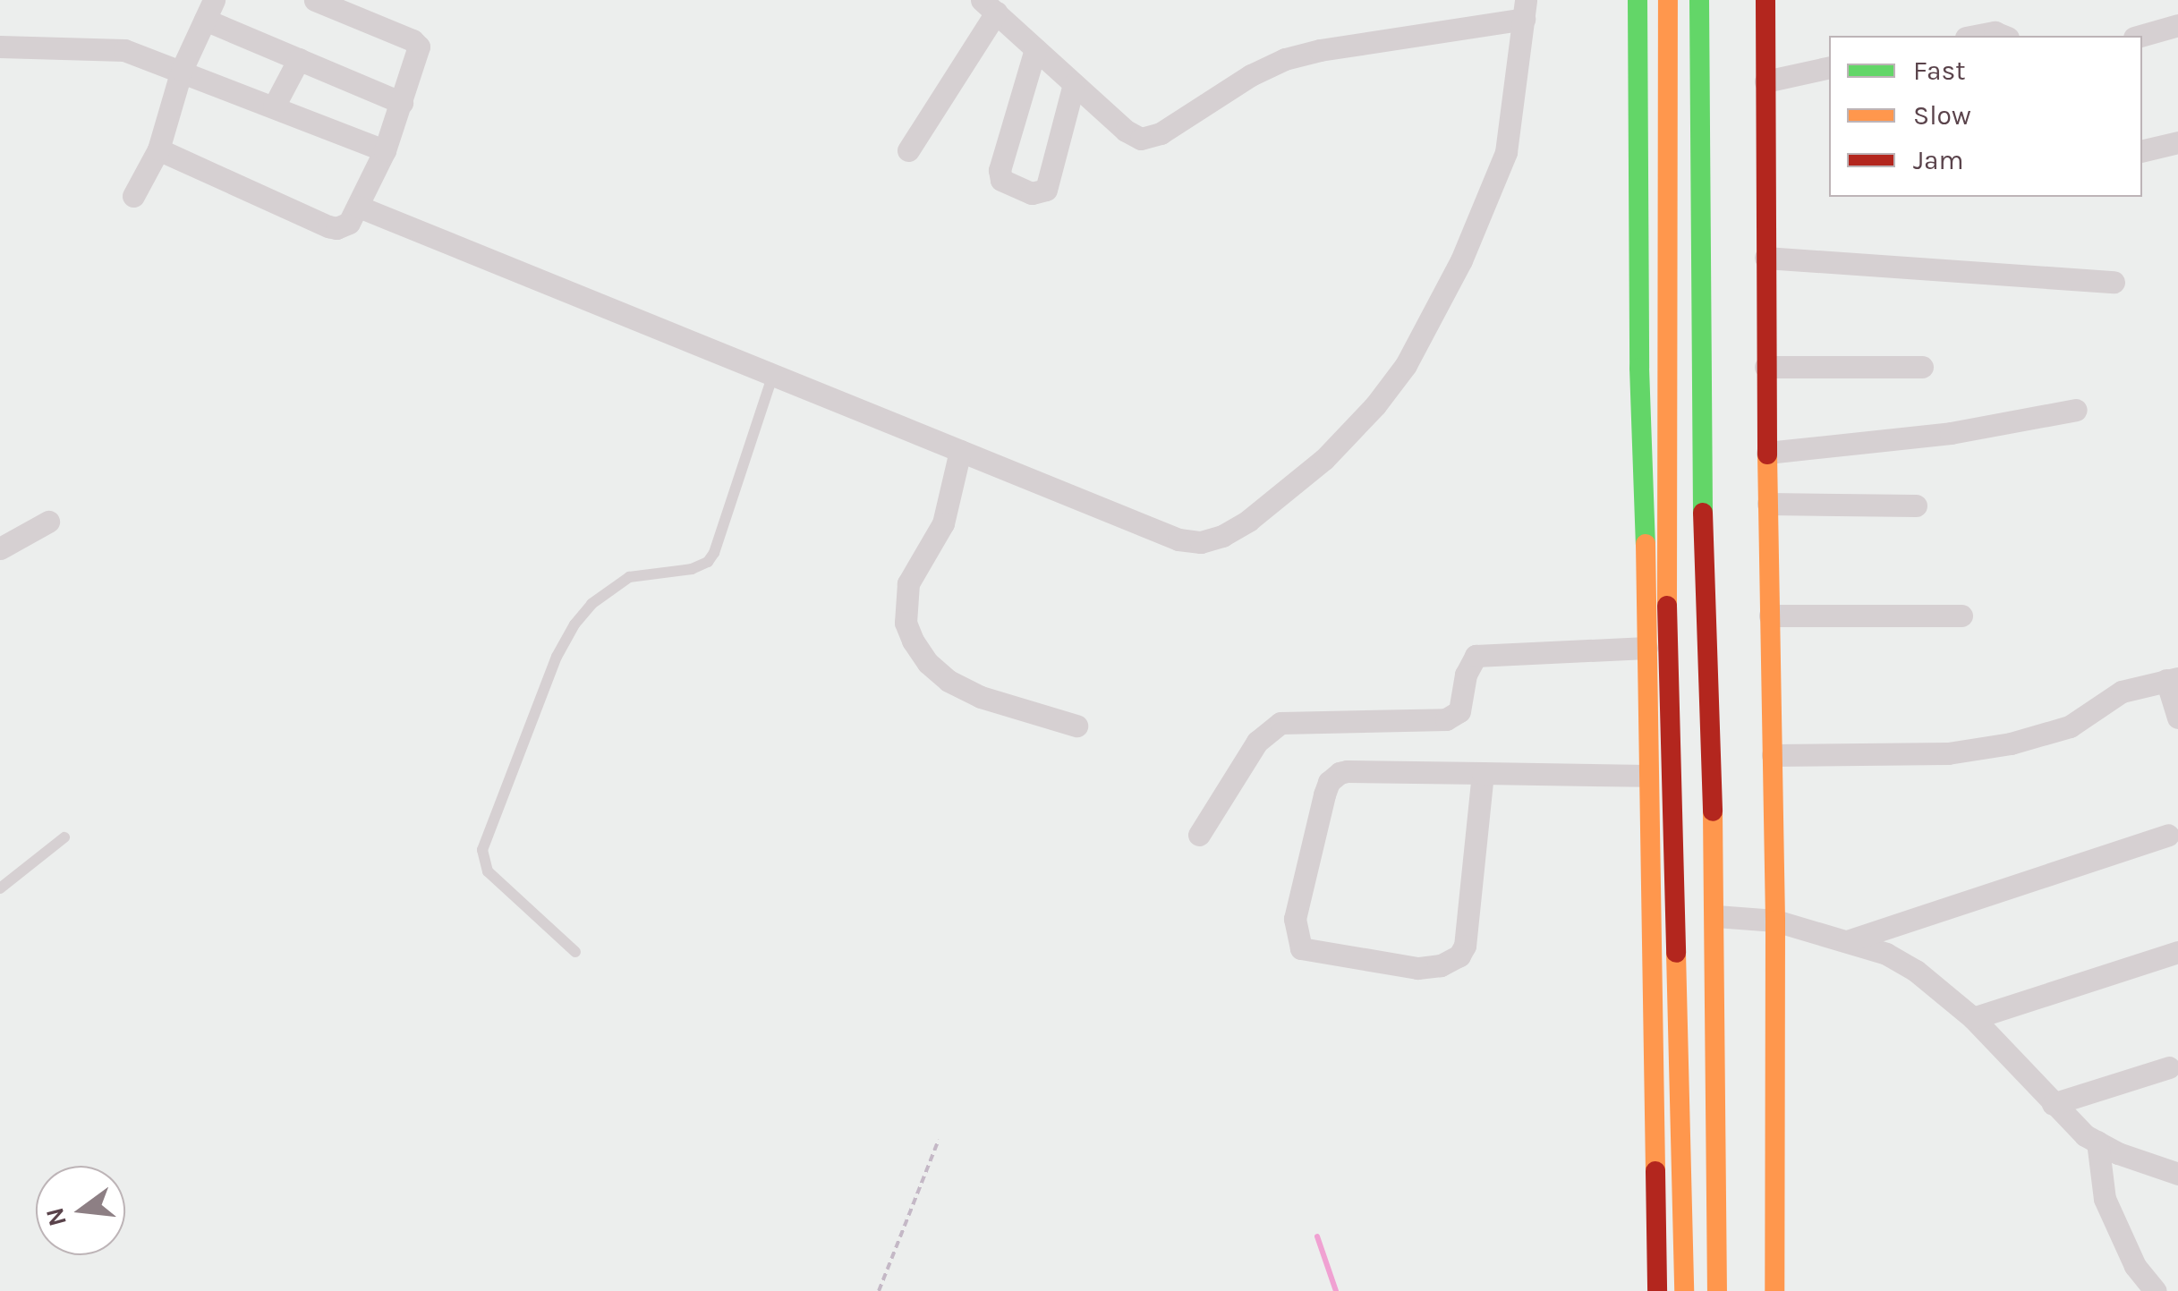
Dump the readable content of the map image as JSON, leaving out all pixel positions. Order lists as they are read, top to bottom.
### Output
{
  "legend": ["Fast", "Slow", "Jam"],
  "north": "left"
}
